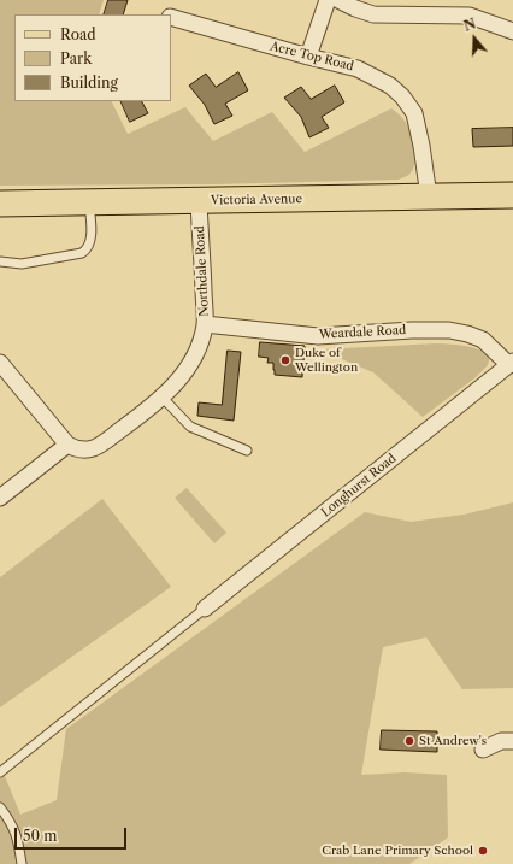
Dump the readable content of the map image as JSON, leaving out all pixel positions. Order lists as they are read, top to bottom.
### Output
{
  "streets": {
    "main road": ["Victoria Avenue"],
    "street": [
      "Acre Top Road",
      "Northdale Road",
      "Weardale Road",
      "Longhurst Road"
    ]
  },
  "crossings": [
    ["Acre Top Road", "Victoria Avenue"],
    ["Victoria Avenue", "Northdale Road"],
    ["Northdale Road", "Weardale Road"],
    ["Weardale Road", "Longhurst Road"]
  ],
  "places": ["Duke of Wellington", "St Andrew's", "Crab Lane Primary School"],
  "legend": ["Road", "Park", "Building"],
  "scale_bar": "50 m",
  "north": "top"
}
